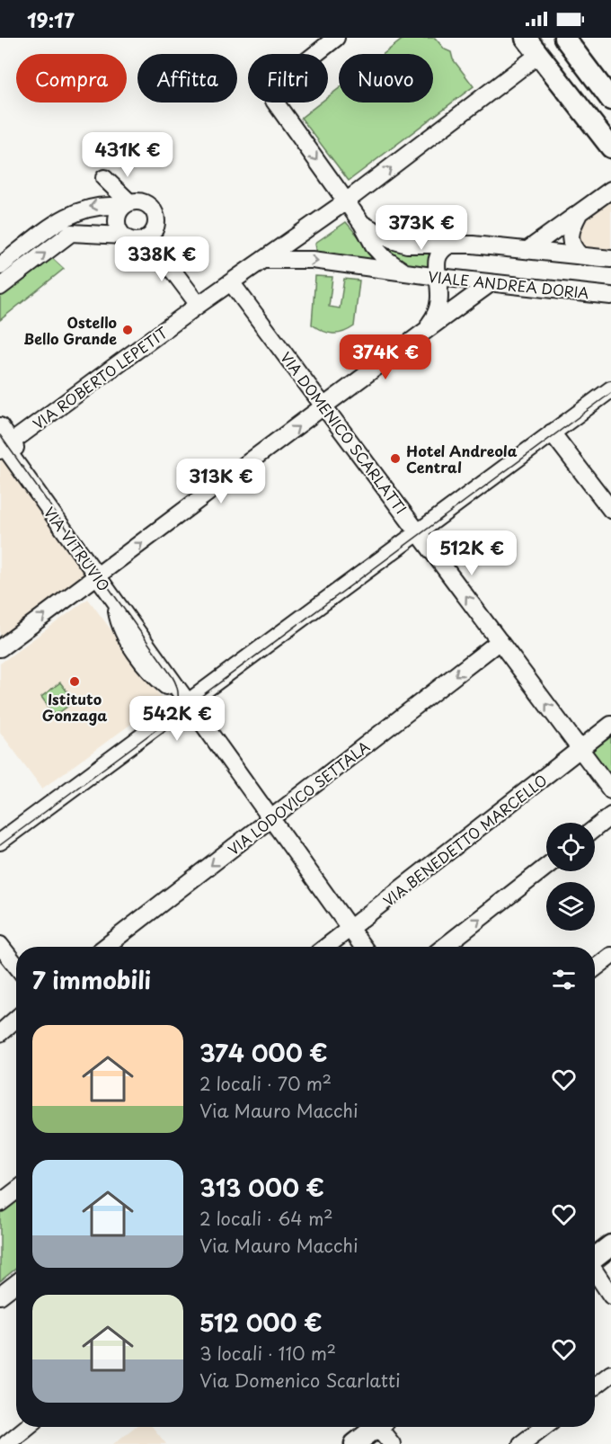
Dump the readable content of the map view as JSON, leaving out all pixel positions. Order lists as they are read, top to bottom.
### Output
{
  "streets": {
    "street": [
      "VIALE ANDREA DORIA",
      "VIA ROBERTO LEPETIT",
      "VIA DOMENICO SCARLATTI",
      "VIA VITRUVIO",
      "VIA LODOVICO SETTALA",
      "VIA BENEDETTO MARCELLO"
    ]
  },
  "crossings": [
    ["VIALE ANDREA DORIA", "VIA ROBERTO LEPETIT"],
    ["VIA ROBERTO LEPETIT", "VIA DOMENICO SCARLATTI"],
    ["VIA ROBERTO LEPETIT", "VIA VITRUVIO"],
    ["VIA DOMENICO SCARLATTI", "VIA LODOVICO SETTALA"],
    ["VIA DOMENICO SCARLATTI", "VIA BENEDETTO MARCELLO"],
    ["VIA VITRUVIO", "VIA LODOVICO SETTALA"],
    ["VIA VITRUVIO", "VIA BENEDETTO MARCELLO"]
  ],
  "one_way": ["VIA ROBERTO LEPETIT", "VIA DOMENICO SCARLATTI"],
  "places": ["Ostello Bello Grande", "Hotel Andreola Central", "Istituto Gonzaga"],
  "page": {
    "status": "19:17",
    "chip": [
      "Compra",
      "Affitta",
      "Filtri",
      "Nuovo"
    ],
    "price": [
      "431K €",
      "373K €",
      "338K €",
      "374K €",
      "313K €",
      "512K €",
      "542K €"
    ],
    "heading": "7 immobili",
    "list": [
      {
        "name": "374 000 €",
        "note": "2 locali · 70 m² · Via Mauro Macchi"
      },
      {
        "name": "313 000 €",
        "note": "2 locali · 64 m² · Via Mauro Macchi"
      },
      {
        "name": "512 000 €",
        "note": "3 locali · 110 m² · Via Domenico Scarlatti"
      }
    ]
  }
}
